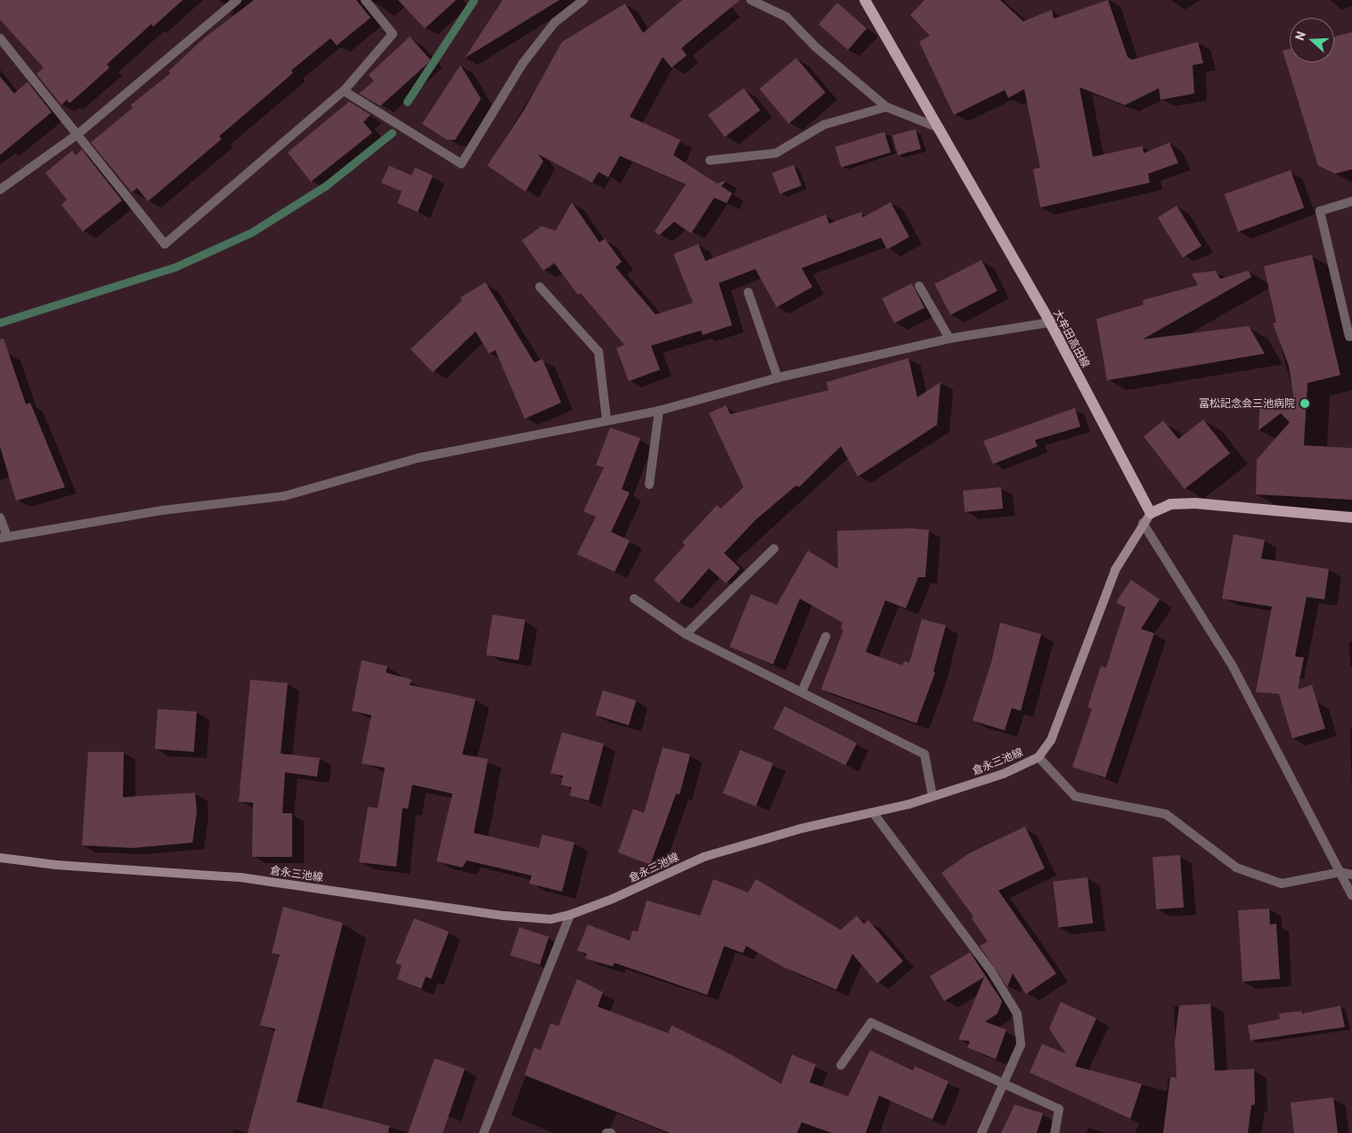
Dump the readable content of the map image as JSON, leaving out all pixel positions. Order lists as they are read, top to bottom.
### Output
{
  "streets": {
    "main road": ["大牟田高田線", "倉永三池線"]
  },
  "crossings": [
    ["大牟田高田線", "倉永三池線"]
  ],
  "places": ["冨松記念会三池病院"],
  "north": "left"
}
